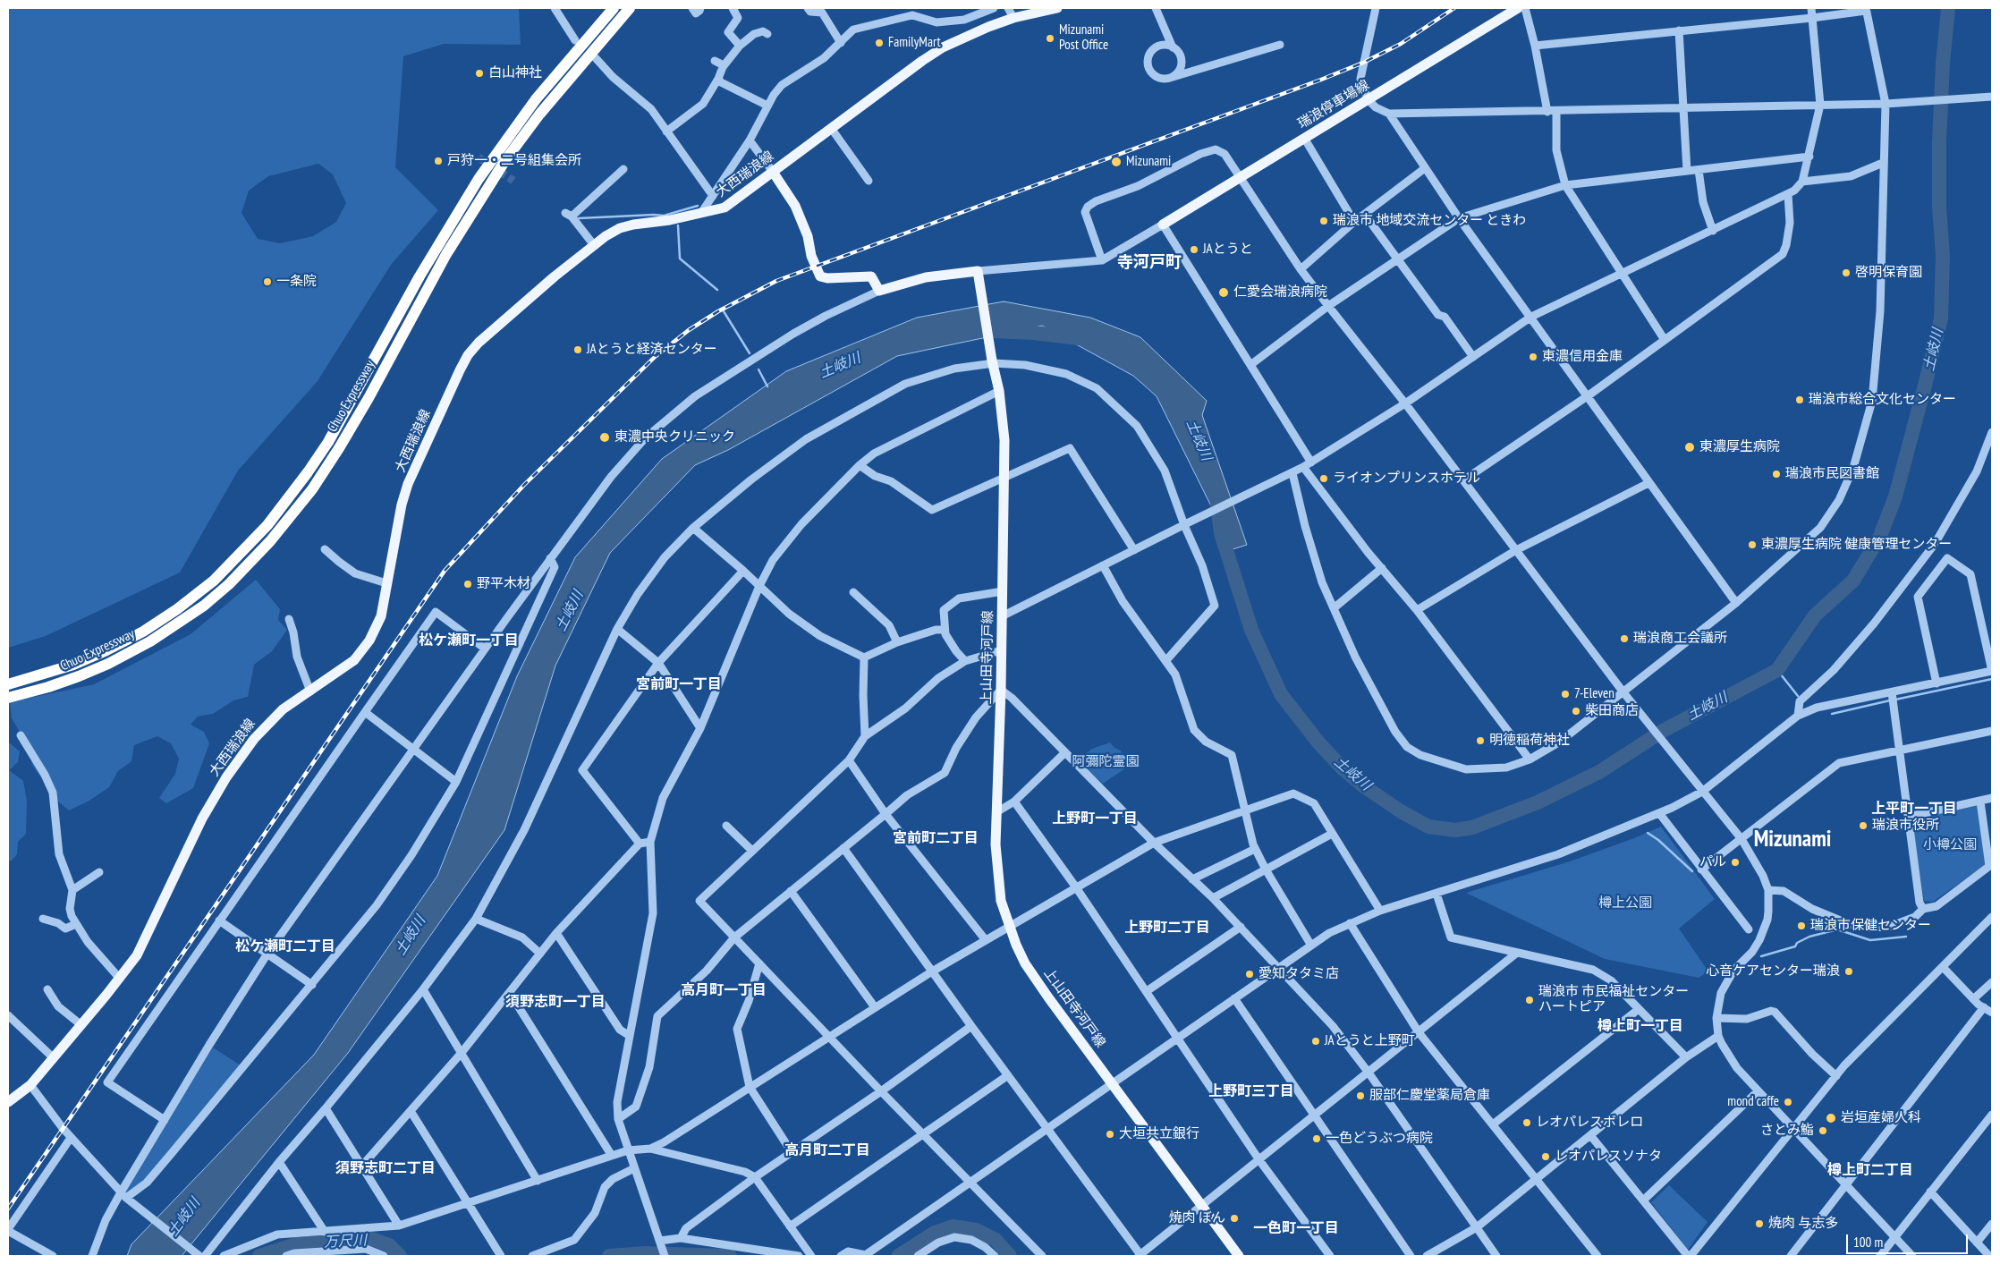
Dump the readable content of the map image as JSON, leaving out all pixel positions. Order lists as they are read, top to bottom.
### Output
{
  "streets": {
    "highway": ["Chuo Expressway"],
    "main road": ["瑞浪停車場線", "大西瑞浪線", "上山田寺河戸線"]
  },
  "districts": [
    "寺河戸町",
    "松ケ瀬町一丁目",
    "宮前町一丁目",
    "上平町一丁目",
    "上野町一丁目",
    "宮前町二丁目",
    "Mizunami",
    "上野町二丁目",
    "松ケ瀬町二丁目",
    "高月町一丁目",
    "須野志町一丁目",
    "樽上町一丁目",
    "上野町三丁目",
    "高月町二丁目",
    "須野志町二丁目",
    "樽上町二丁目",
    "一色町一丁目"
  ],
  "water": ["土岐川", "万尺川"],
  "parks": ["阿彌陀霊園", "小樽公園", "樽上公園"],
  "places": [
    "Mizunami Post Office",
    "FamilyMart",
    "白山神社",
    "戸狩一・二号組集会所",
    "Mizunami",
    "瑞浪市 地域交流センター ときわ",
    "JAとうと",
    "啓明保育園",
    "一条院",
    "仁愛会瑞浪病院",
    "JAとうと経済センター",
    "東濃信用金庫",
    "瑞浪市総合文化センター",
    "東濃中央クリニック",
    "東濃厚生病院",
    "瑞浪市民図書館",
    "ライオンプリンスホテル",
    "東濃厚生病院 健康管理センター",
    "野平木材",
    "瑞浪商工会議所",
    "7-Eleven",
    "柴田商店",
    "明徳稲荷神社",
    "瑞浪市役所",
    "パル",
    "瑞浪市保健センター",
    "心音ケアセンター瑞浪",
    "愛知タタミ店",
    "瑞浪市 市民福祉センター ハートピア",
    "JAとうと上野町",
    "服部仁慶堂薬局倉庫",
    "mond caffe",
    "岩垣産婦人科",
    "レオパレスボレロ",
    "さとみ鮨",
    "大垣共立銀行",
    "一色どうぶつ病院",
    "レオパレスソナタ",
    "焼肉 ぼん",
    "焼肉 与志多"
  ],
  "scale_bar": "100 m"
}
